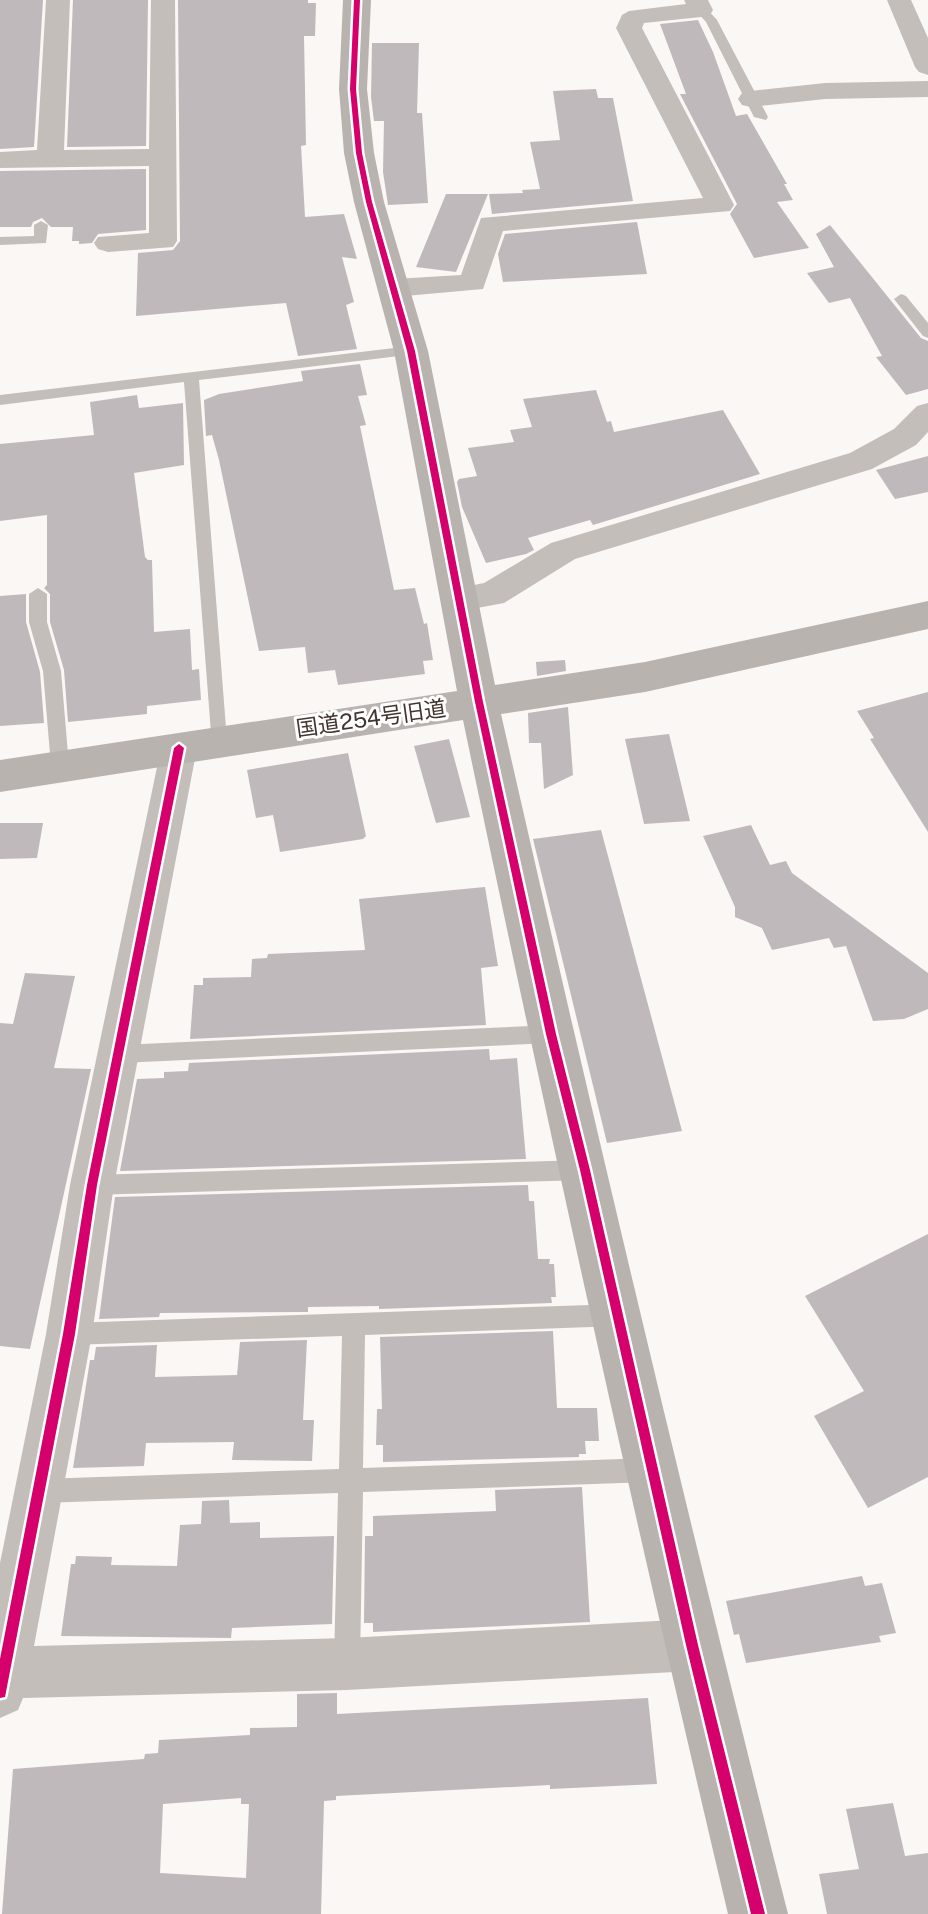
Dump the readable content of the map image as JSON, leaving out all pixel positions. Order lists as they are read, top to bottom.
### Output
{
  "streets": {
    "street": ["国道254号旧道"]
  }
}
